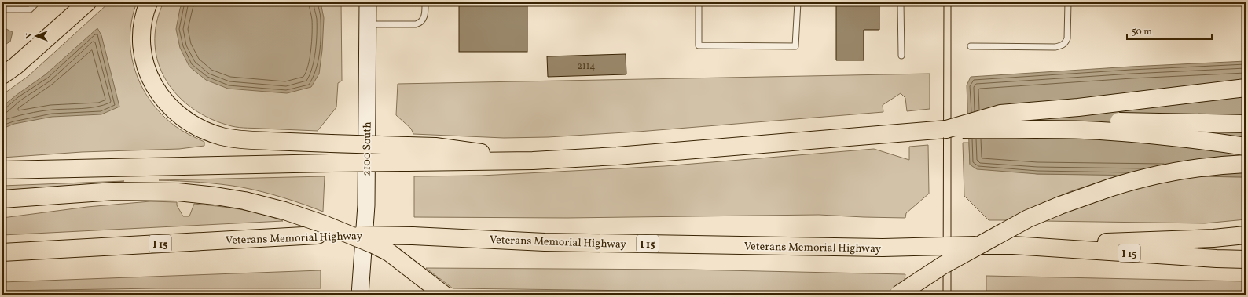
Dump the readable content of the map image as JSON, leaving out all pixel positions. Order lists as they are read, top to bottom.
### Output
{
  "streets": {
    "highway": ["Veterans Memorial Highway", "I 15"],
    "main road": ["2100 South"]
  },
  "house_numbers": ["2114"],
  "scale_bar": "50 m",
  "north": "left"
}
